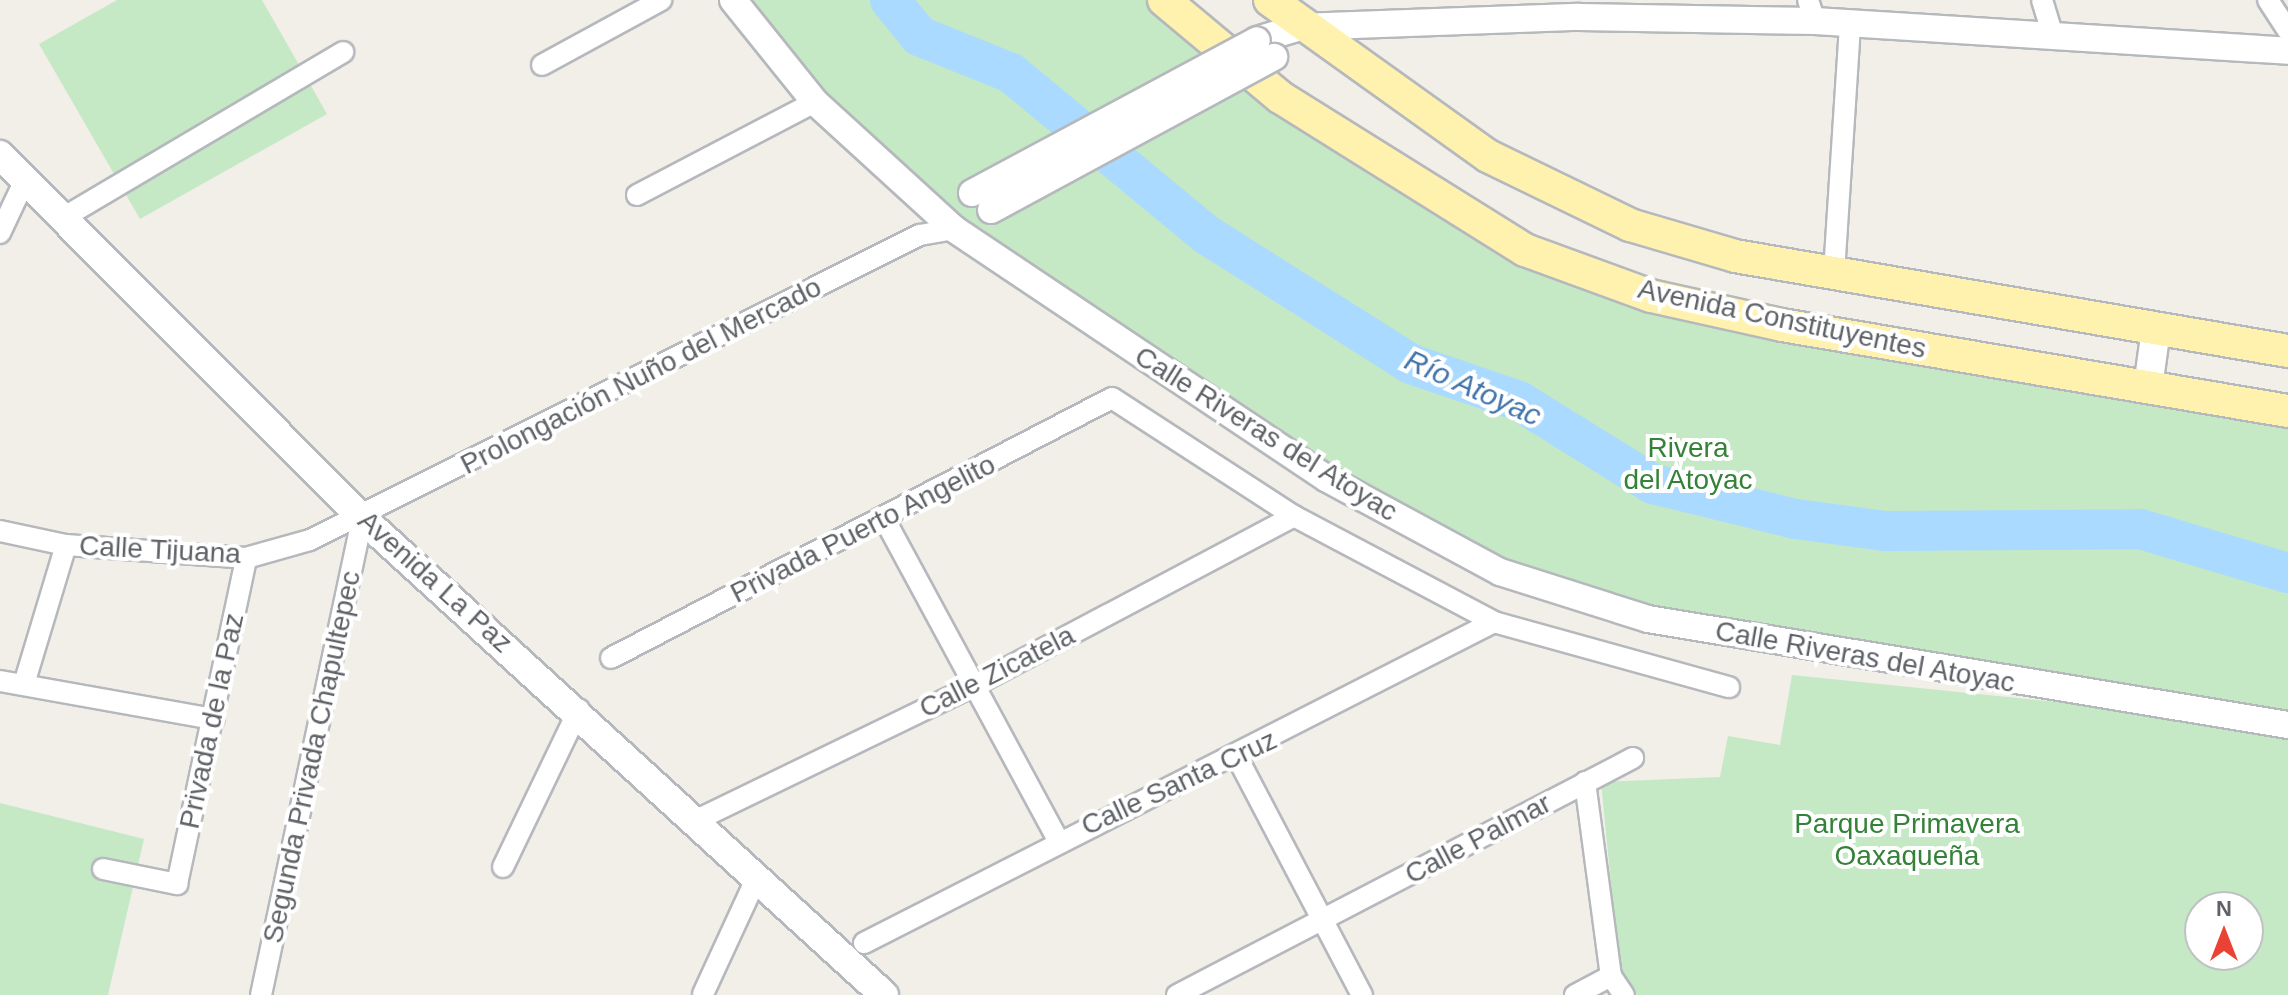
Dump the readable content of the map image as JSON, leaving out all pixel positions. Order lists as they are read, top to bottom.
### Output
{
  "streets": {
    "main road": ["Avenida Constituyentes", "Avenida La Paz"],
    "street": [
      "Prolongación Nuño del Mercado",
      "Calle Riveras del Atoyac",
      "Privada Puerto Angelito",
      "Calle Tijuana",
      "Calle Zicatela",
      "Privada de la Paz",
      "Segunda Privada Chapultepec",
      "Calle Santa Cruz",
      "Calle Palmar"
    ]
  },
  "crossings": [
    ["Prolongación Nuño del Mercado", "Calle Riveras del Atoyac"],
    ["Prolongación Nuño del Mercado", "Calle Tijuana"],
    ["Prolongación Nuño del Mercado", "Avenida La Paz"],
    ["Prolongación Nuño del Mercado", "Segunda Privada Chapultepec"],
    ["Privada Puerto Angelito", "Calle Zicatela"],
    ["Calle Tijuana", "Avenida La Paz"],
    ["Calle Tijuana", "Privada de la Paz"],
    ["Calle Tijuana", "Segunda Privada Chapultepec"],
    ["Avenida La Paz", "Calle Zicatela"],
    ["Avenida La Paz", "Segunda Privada Chapultepec"]
  ],
  "water": ["Río Atoyac"],
  "parks": ["Rivera del Atoyac", "Parque Primavera Oaxaqueña"],
  "north": "top"
}
